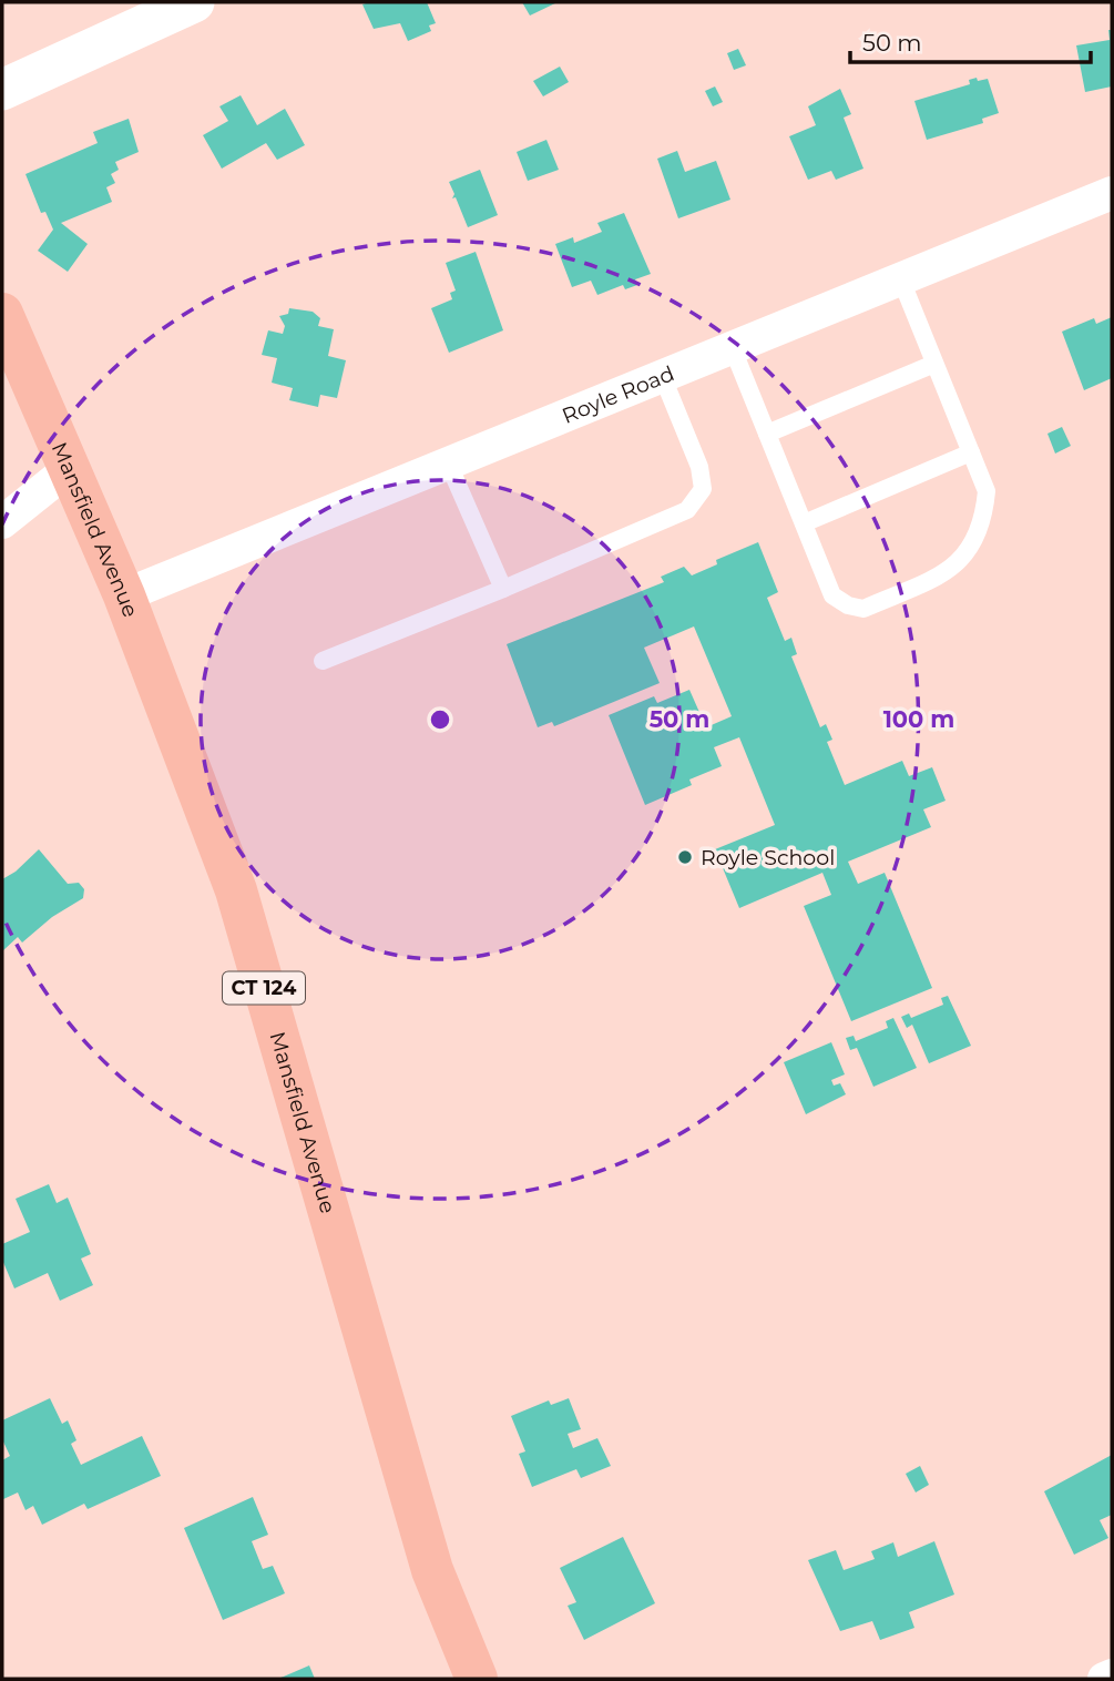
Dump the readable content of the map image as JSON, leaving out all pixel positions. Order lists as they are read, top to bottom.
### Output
{
  "streets": {
    "main road": ["Mansfield Avenue", "CT 124"],
    "street": ["Royle Road"]
  },
  "crossings": [
    ["Royle Road", "Mansfield Avenue"]
  ],
  "places": ["Royle School"],
  "scale_bar": "50 m",
  "rings": ["50 m", "100 m"]
}
